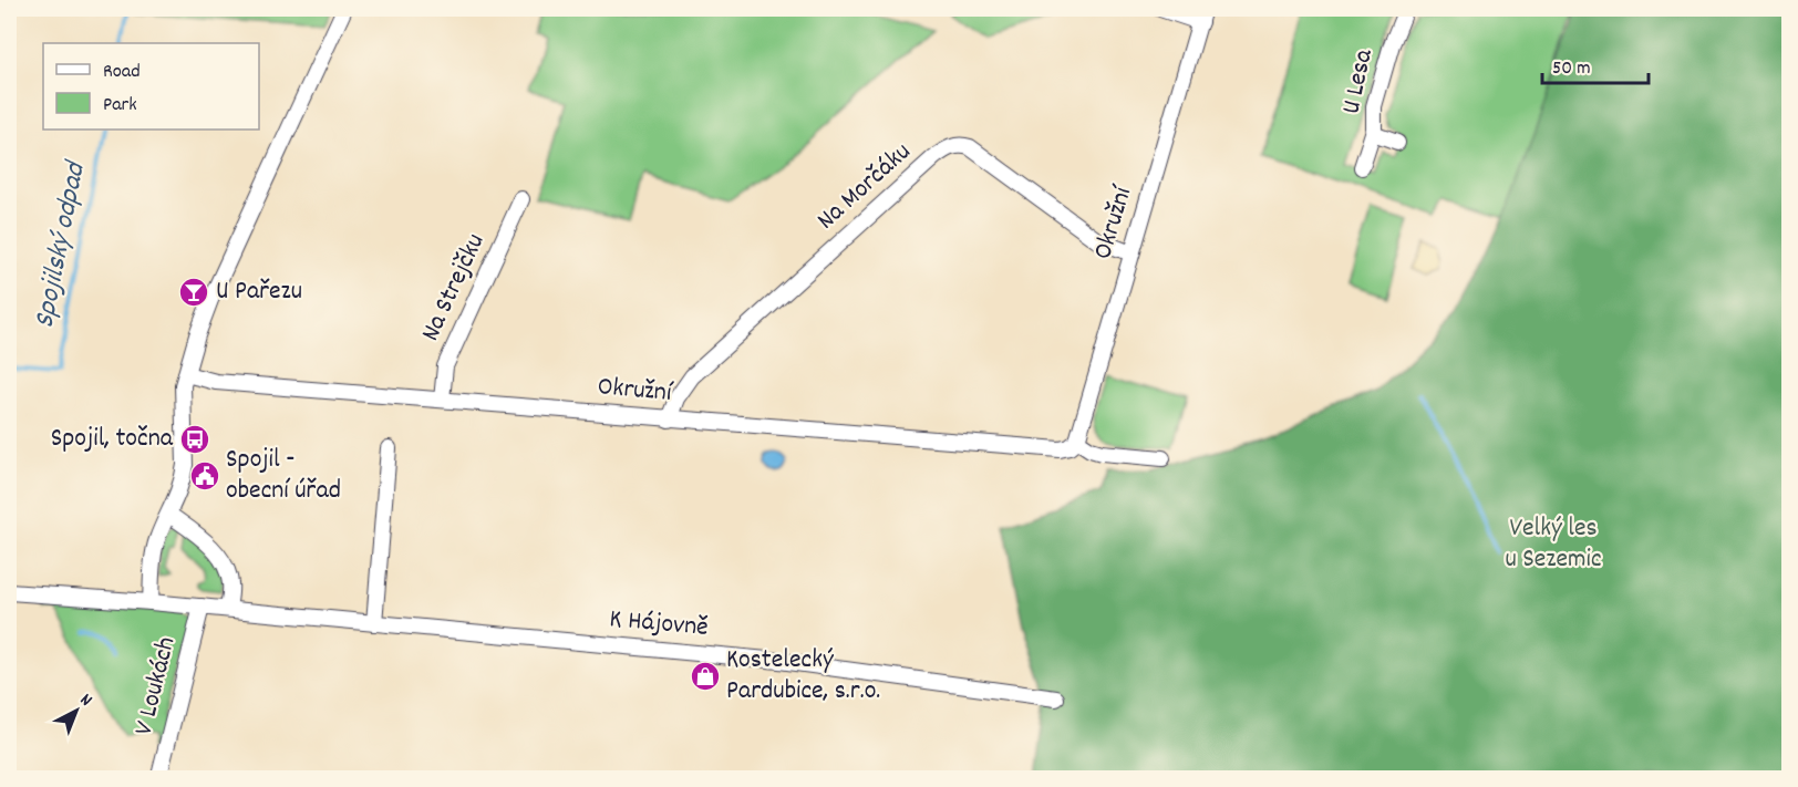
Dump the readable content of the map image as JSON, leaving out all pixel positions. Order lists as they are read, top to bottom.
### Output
{
  "streets": {
    "street": [
      "U Lesa",
      "Na Morčáku",
      "Okružní",
      "Na Strejčku",
      "K Hájovně",
      "V Loukách"
    ]
  },
  "crossings": [
    ["Na Morčáku", "Okružní"],
    ["Okružní", "Na Strejčku"],
    ["K Hájovně", "V Loukách"]
  ],
  "water": ["Spojilský odpad"],
  "parks": ["Velký les u Sezemic"],
  "places": {
    "bar": ["U Pařezu"],
    "bus stop": ["Spojil, točna"],
    "public building": ["Spojil - obecní úřad"],
    "shop": ["Kostelecký Pardubice, s.r.o."]
  },
  "legend": ["Road", "Park"],
  "scale_bar": "50 m",
  "north": "top right"
}
